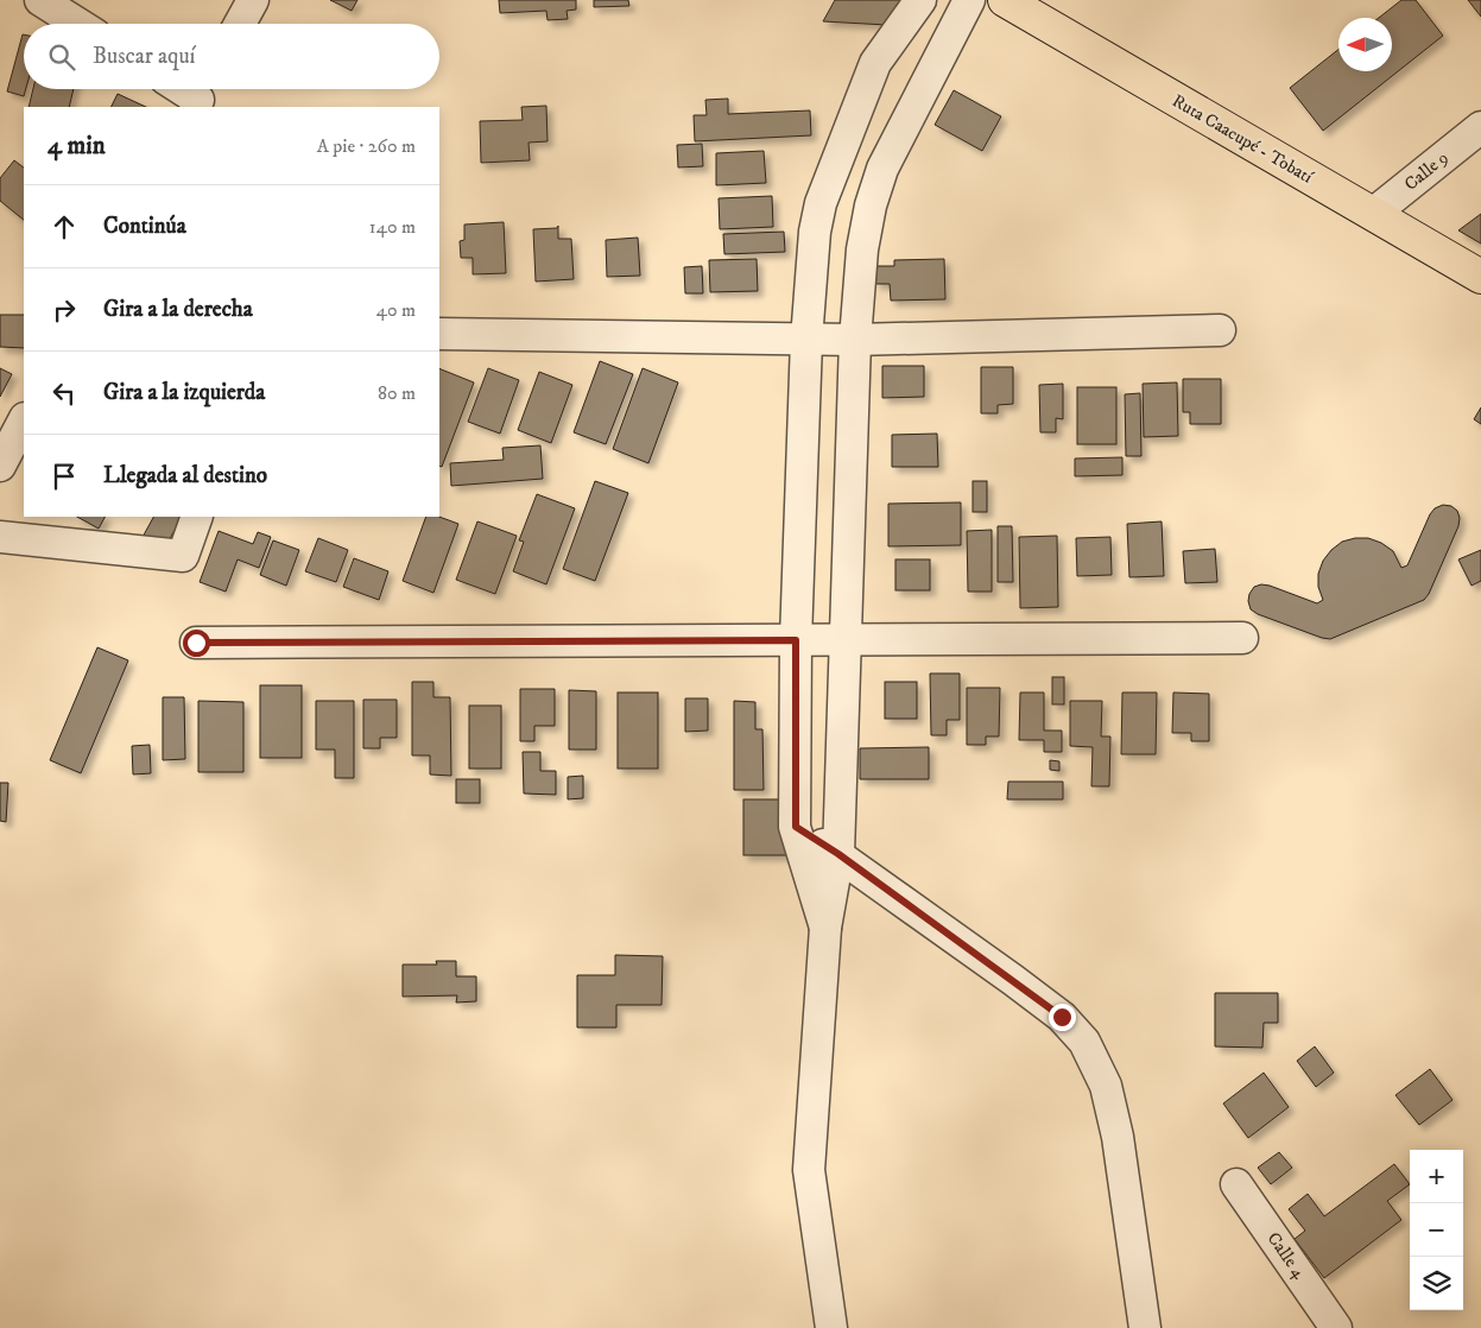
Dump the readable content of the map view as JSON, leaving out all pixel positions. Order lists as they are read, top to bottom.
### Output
{
  "streets": {
    "main road": ["Ruta Caacupé - Tobatí"],
    "street": ["Calle 9", "Calle 4"]
  },
  "crossings": [
    ["Ruta Caacupé - Tobatí", "Calle 9"]
  ],
  "north": "left",
  "page": {
    "search": "Buscar aquí",
    "heading": ["4 min", "A pie · 260 m"],
    "list": [
      ["Continúa", "140 m"],
      ["Gira a la derecha", "40 m"],
      ["Gira a la izquierda", "80 m"],
      "Llegada al destino"
    ],
    "map_buttons": ["+", "−"]
  }
}
